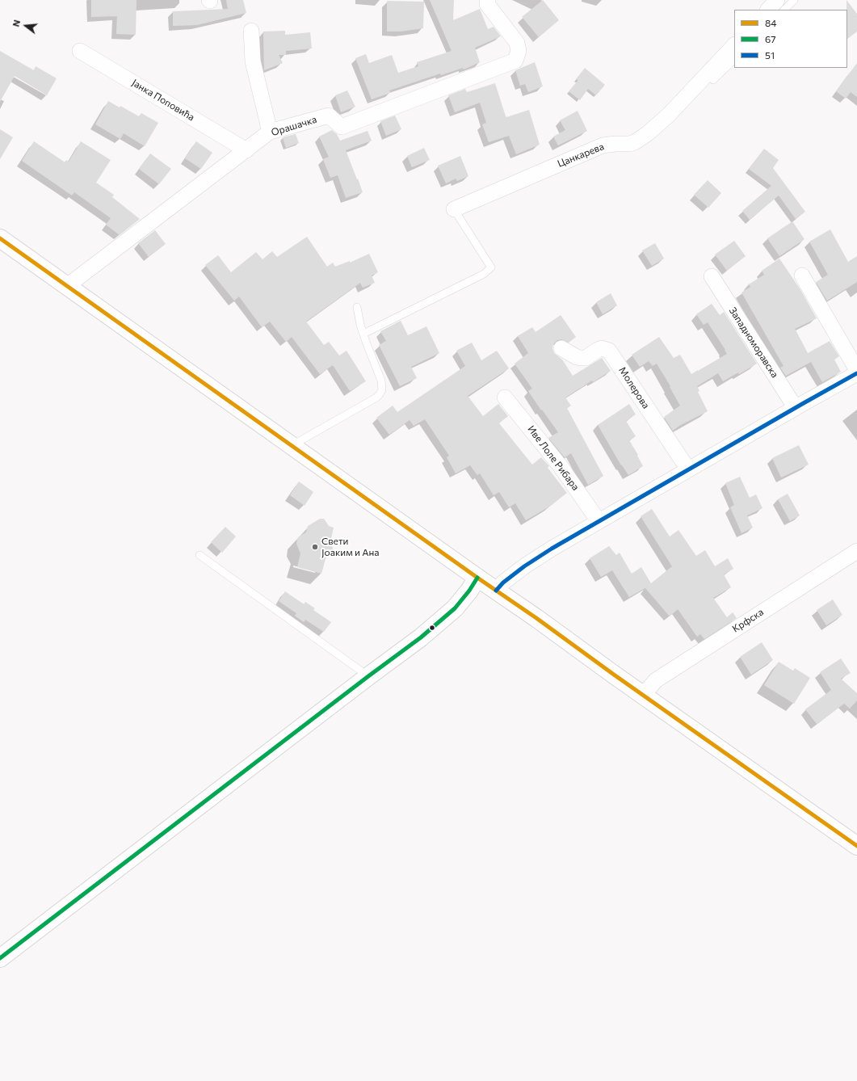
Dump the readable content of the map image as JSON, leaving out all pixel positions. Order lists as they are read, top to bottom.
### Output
{
  "streets": {
    "street": [
      "Јанка Поповића",
      "Орашачка",
      "Цанкарева",
      "Западноморавска",
      "Молерова",
      "Иве Лоле Рибара",
      "Крфска"
    ]
  },
  "crossings": [
    ["Јанка Поповића", "Орашачка"]
  ],
  "places": ["Свети Јоаким и Ана"],
  "lines": ["transit line 84", "transit line 51", "transit line 67"],
  "legend": ["84", "67", "51"],
  "north": "left"
}
